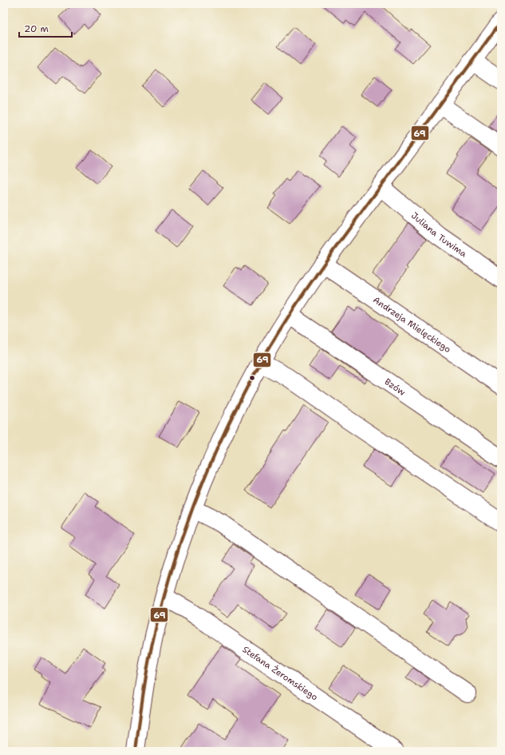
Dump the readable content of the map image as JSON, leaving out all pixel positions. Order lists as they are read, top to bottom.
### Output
{
  "streets": {
    "street": [
      "Juliana Tuwima",
      "Andrzeja Mielęckiego",
      "Bzów",
      "Stefana Żeromskiego"
    ]
  },
  "lines": ["transit line 69"],
  "scale_bar": "20 m"
}
